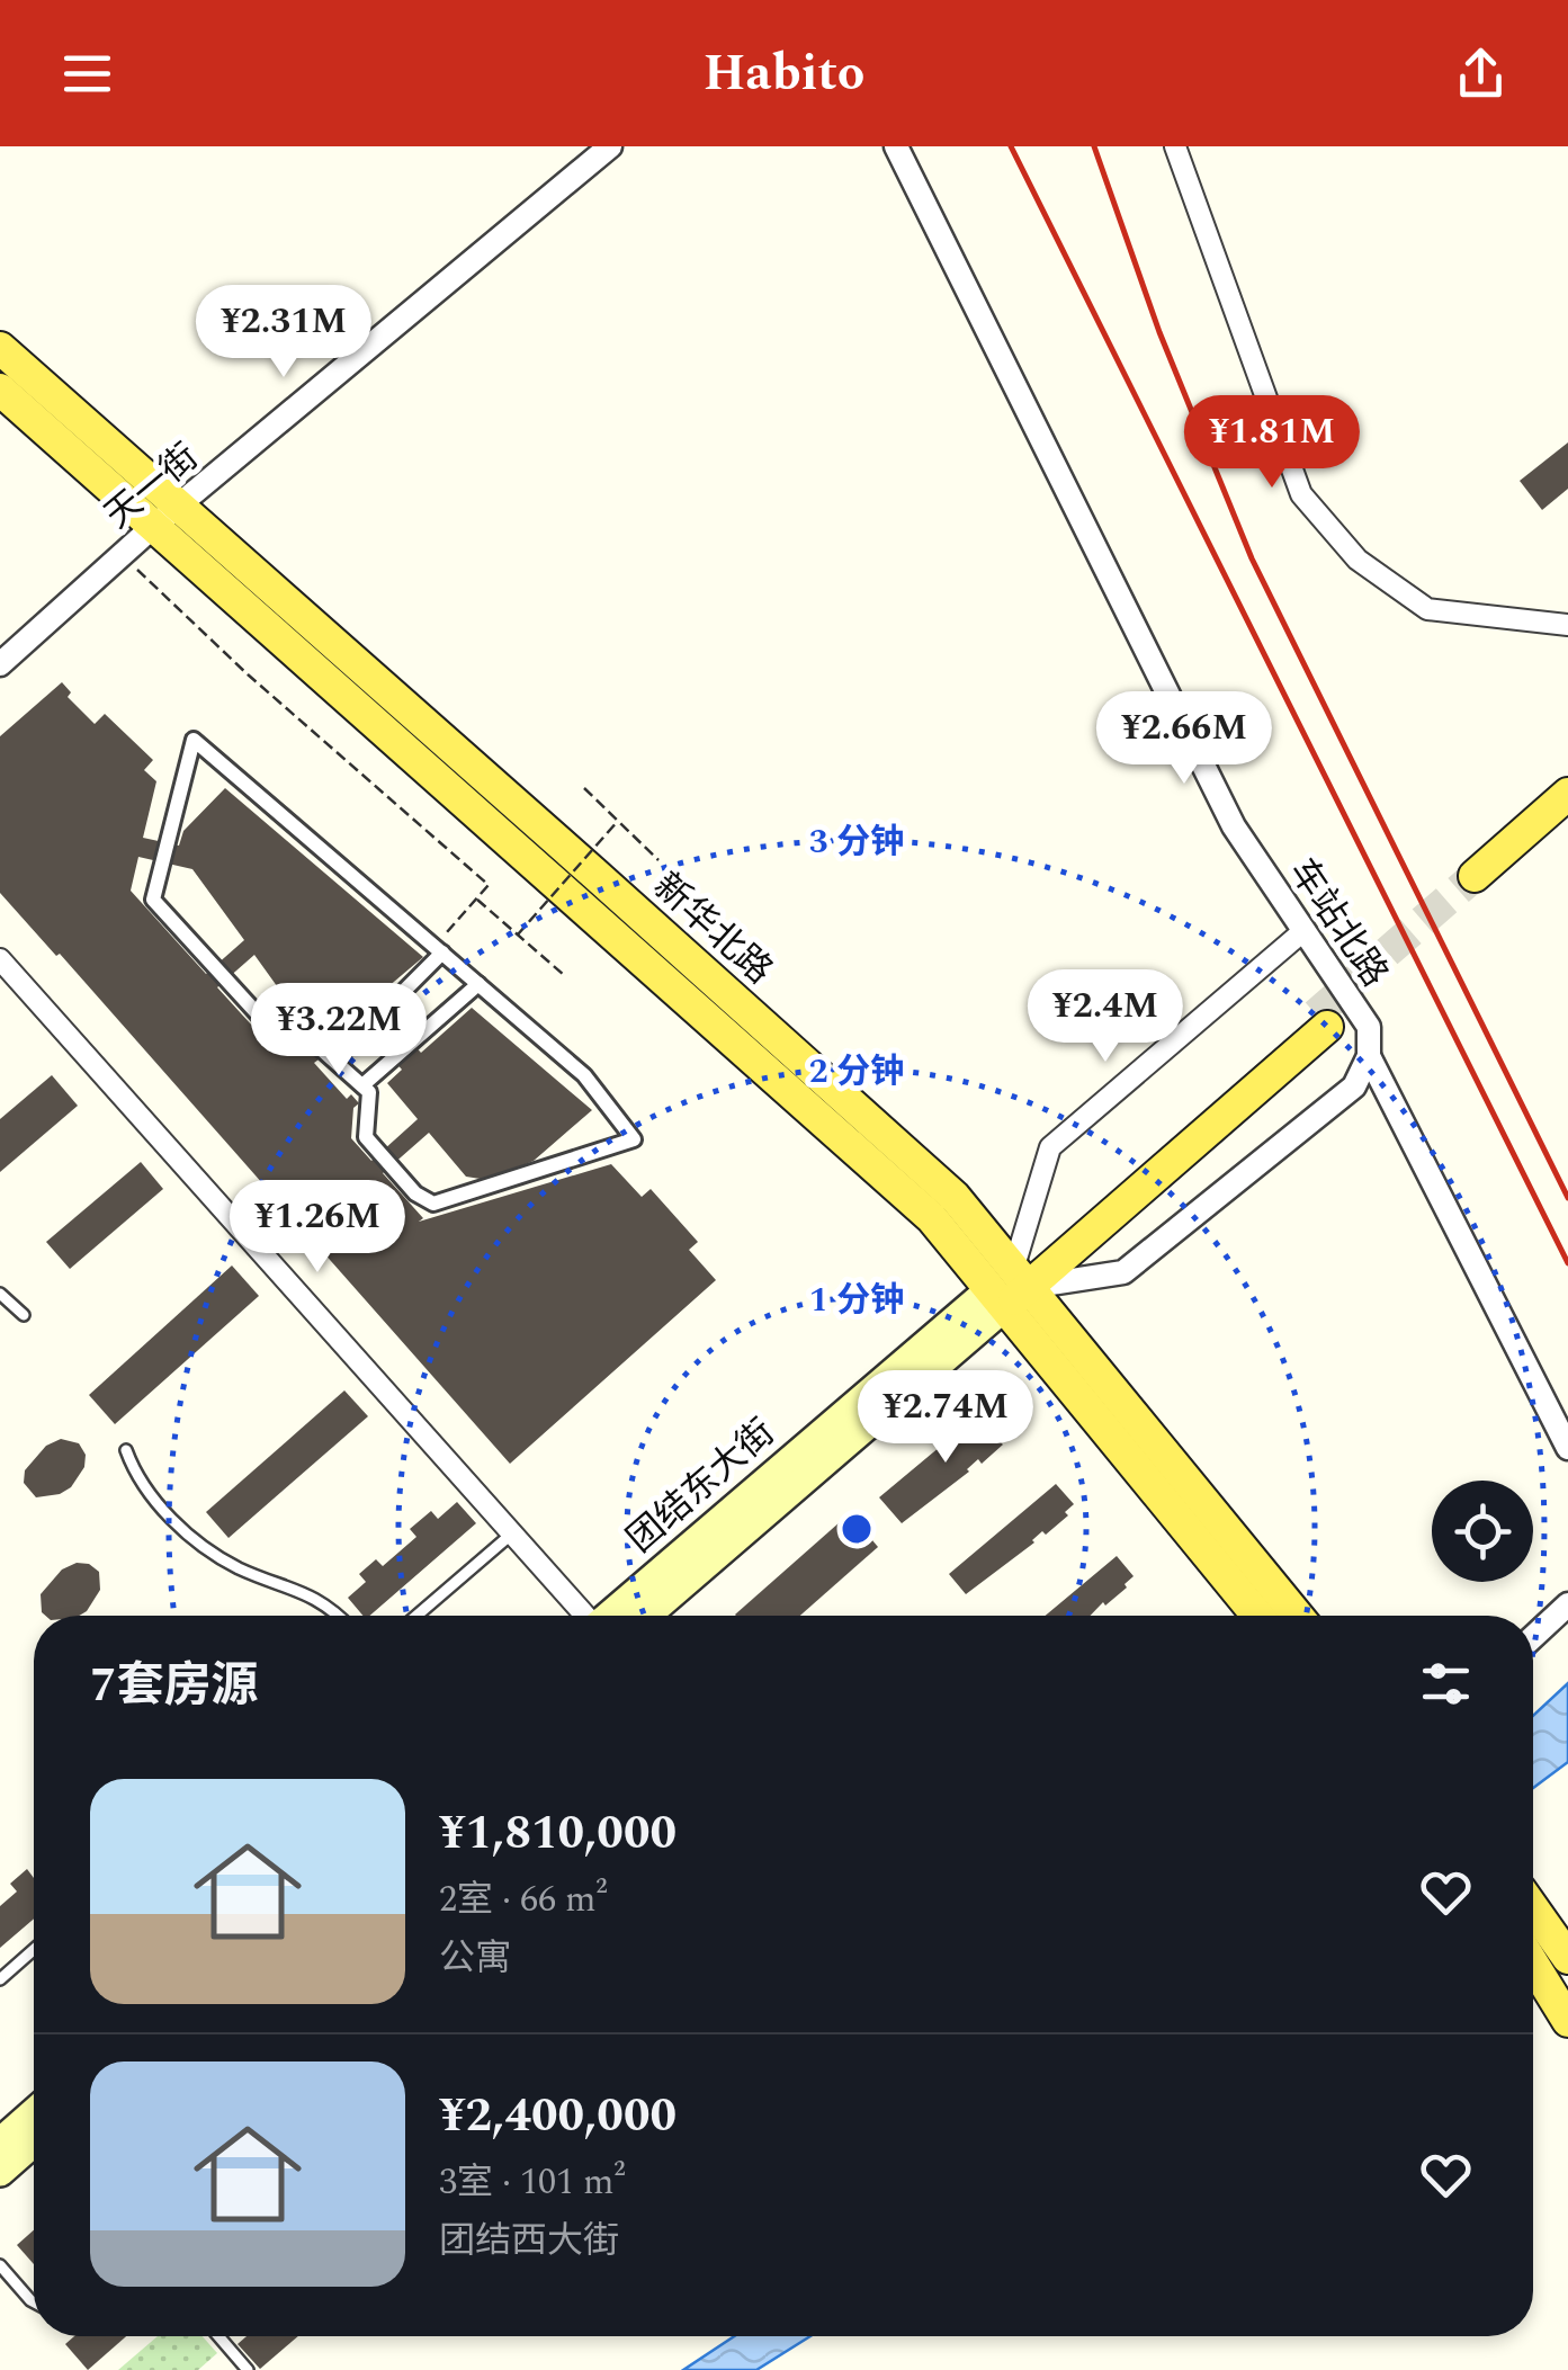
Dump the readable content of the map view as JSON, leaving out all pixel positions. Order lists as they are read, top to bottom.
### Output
{
  "streets": {
    "main road": ["新华北路", "团结东大街"],
    "street": ["天一街", "车站北路"]
  },
  "crossings": [
    ["天一街", "新华北路"],
    ["新华北路", "团结东大街"]
  ],
  "page": {
    "header": "Habito",
    "price": [
      "¥2.31M",
      "¥1.81M",
      "¥2.66M",
      "¥2.4M",
      "¥3.22M",
      "¥1.26M",
      "¥2.74M"
    ],
    "heading": "7套房源",
    "list": [
      {
        "name": "¥1,810,000",
        "note": "2室 · 66 m² · 公寓"
      },
      {
        "name": "¥2,400,000",
        "note": "3室 · 101 m² · 团结西大街"
      }
    ]
  },
  "rings": ["3 分钟", "2 分钟", "1 分钟"]
}
